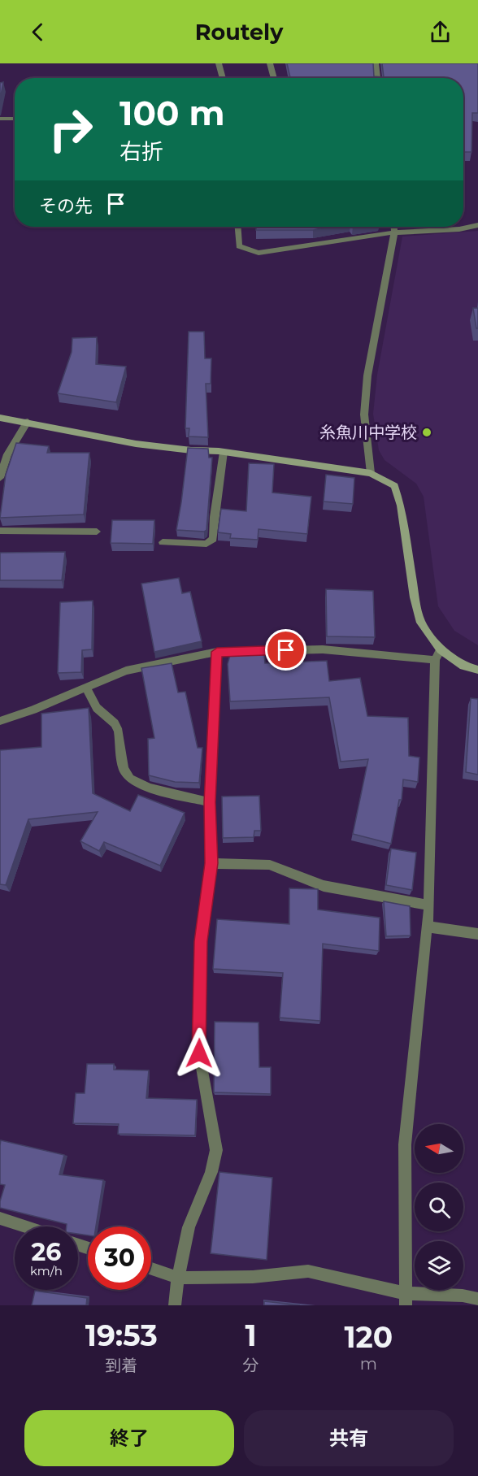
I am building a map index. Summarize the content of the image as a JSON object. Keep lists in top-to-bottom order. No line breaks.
{"places":["糸魚川中学校"],"north":"left","page":{"header":"Routely","turn":["100 m","右折"],"then":"その先","speed":"26 km/h","limit":"30","eta":["19:53","到着","1","分","120","m"],"buttons":["終了","共有"]}}
